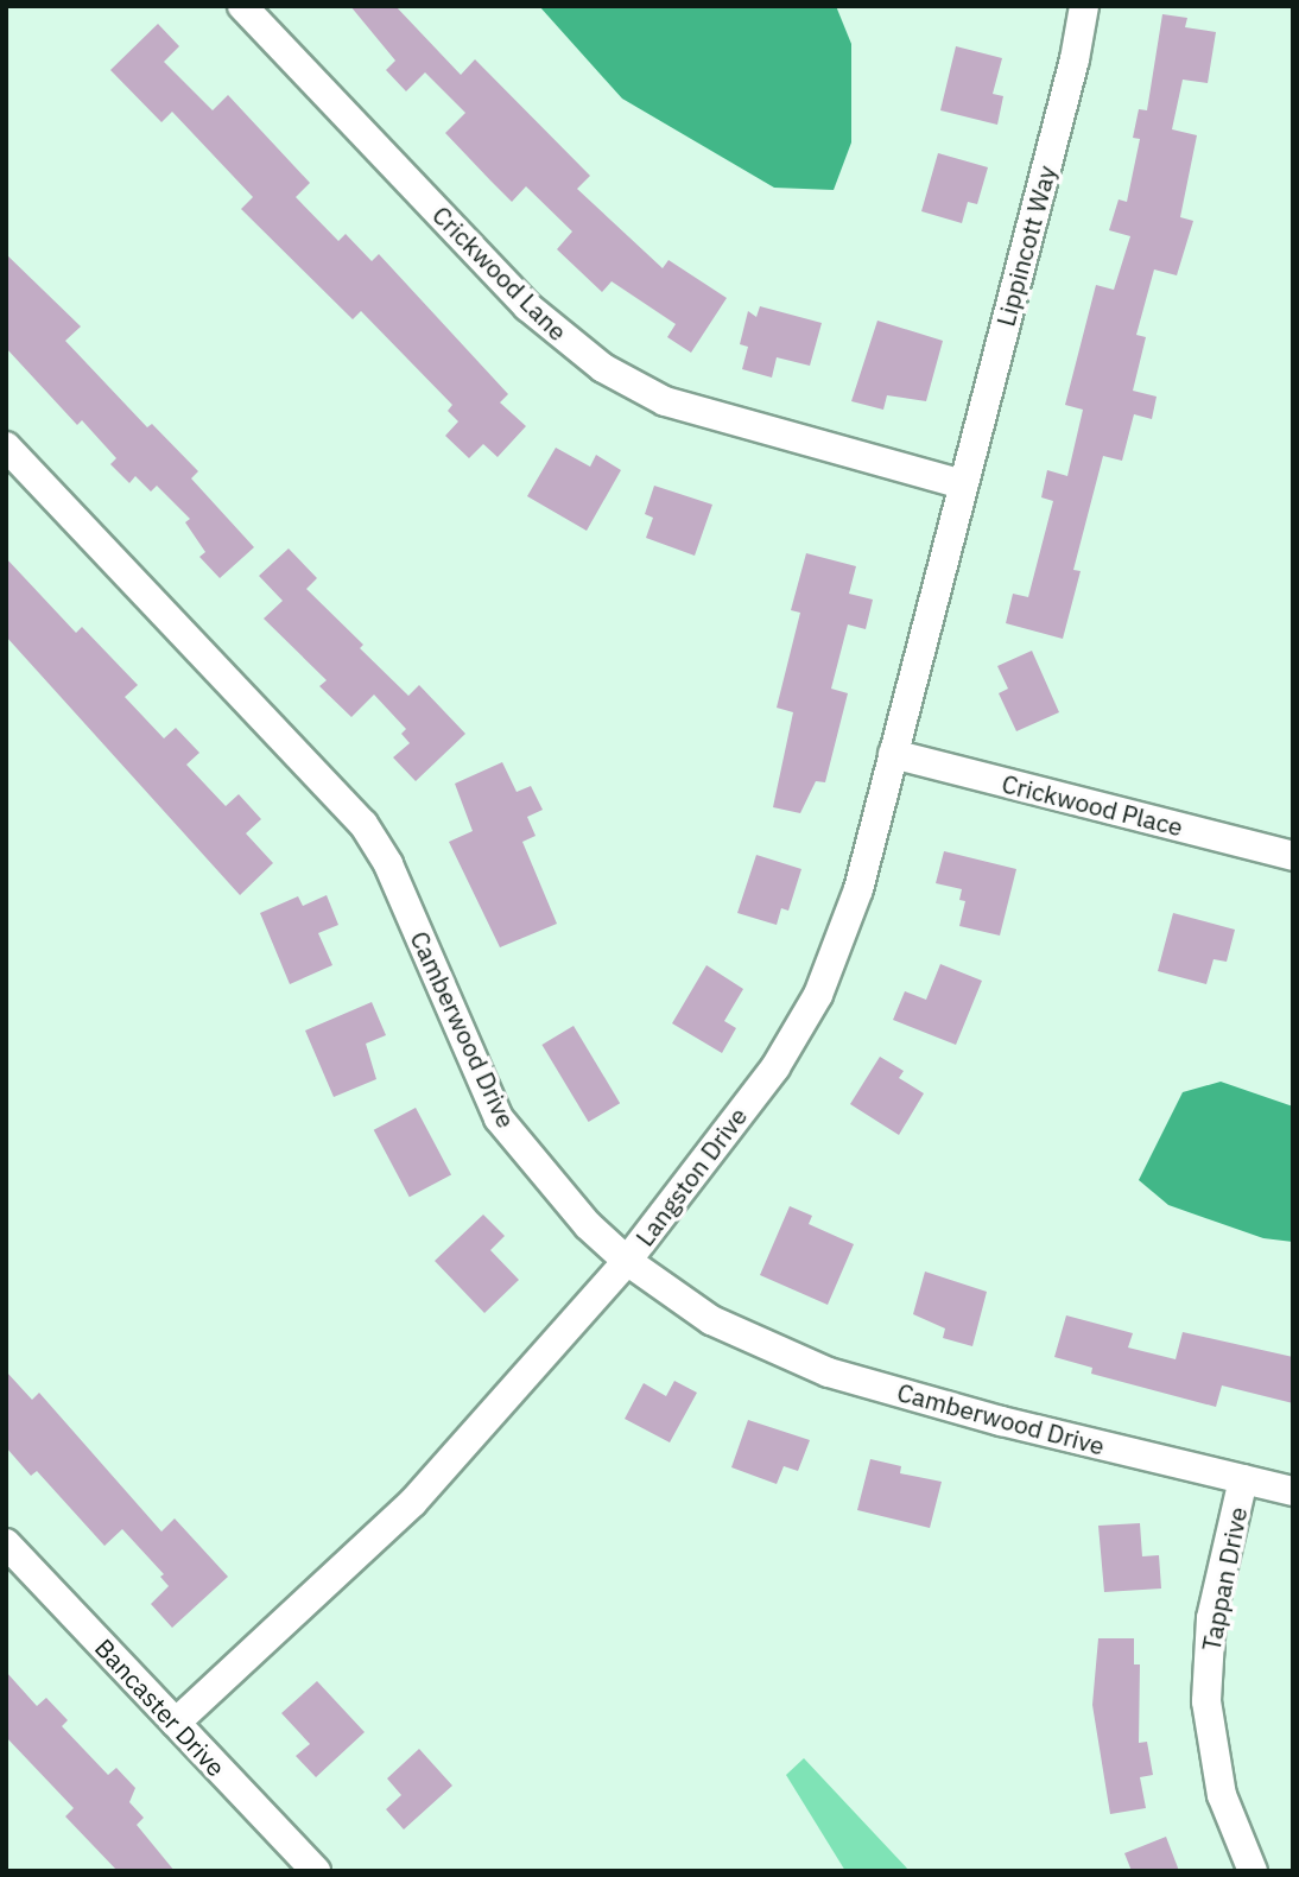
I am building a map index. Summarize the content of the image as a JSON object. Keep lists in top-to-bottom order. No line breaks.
{"streets":{"street":["Lippincott Way","Crickwood Lane","Crickwood Place","Camberwood Drive","Langston Drive","Tappan Drive","Bancaster Drive"]},"crossings":[["Lippincott Way","Crickwood Lane"],["Lippincott Way","Langston Drive"],["Crickwood Lane","Langston Drive"],["Crickwood Place","Langston Drive"],["Camberwood Drive","Langston Drive"],["Camberwood Drive","Tappan Drive"],["Langston Drive","Bancaster Drive"]]}
